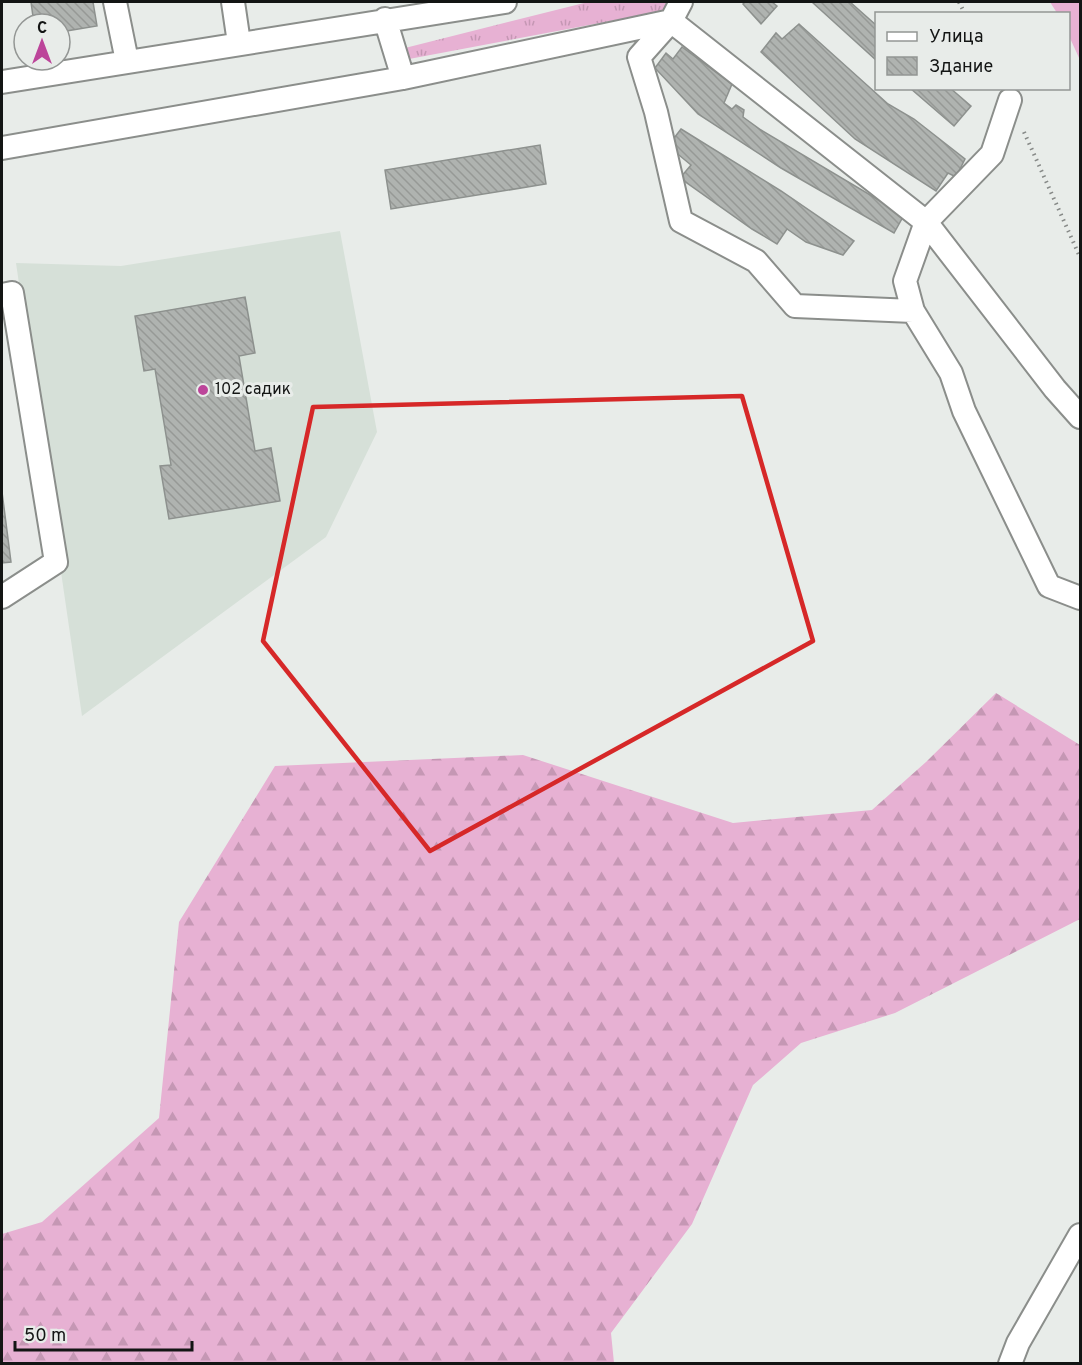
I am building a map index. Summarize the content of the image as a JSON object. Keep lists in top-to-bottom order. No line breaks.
{"places":["102 садик"],"legend":["Улица","Здание"],"scale_bar":"50 m","north":"top"}
